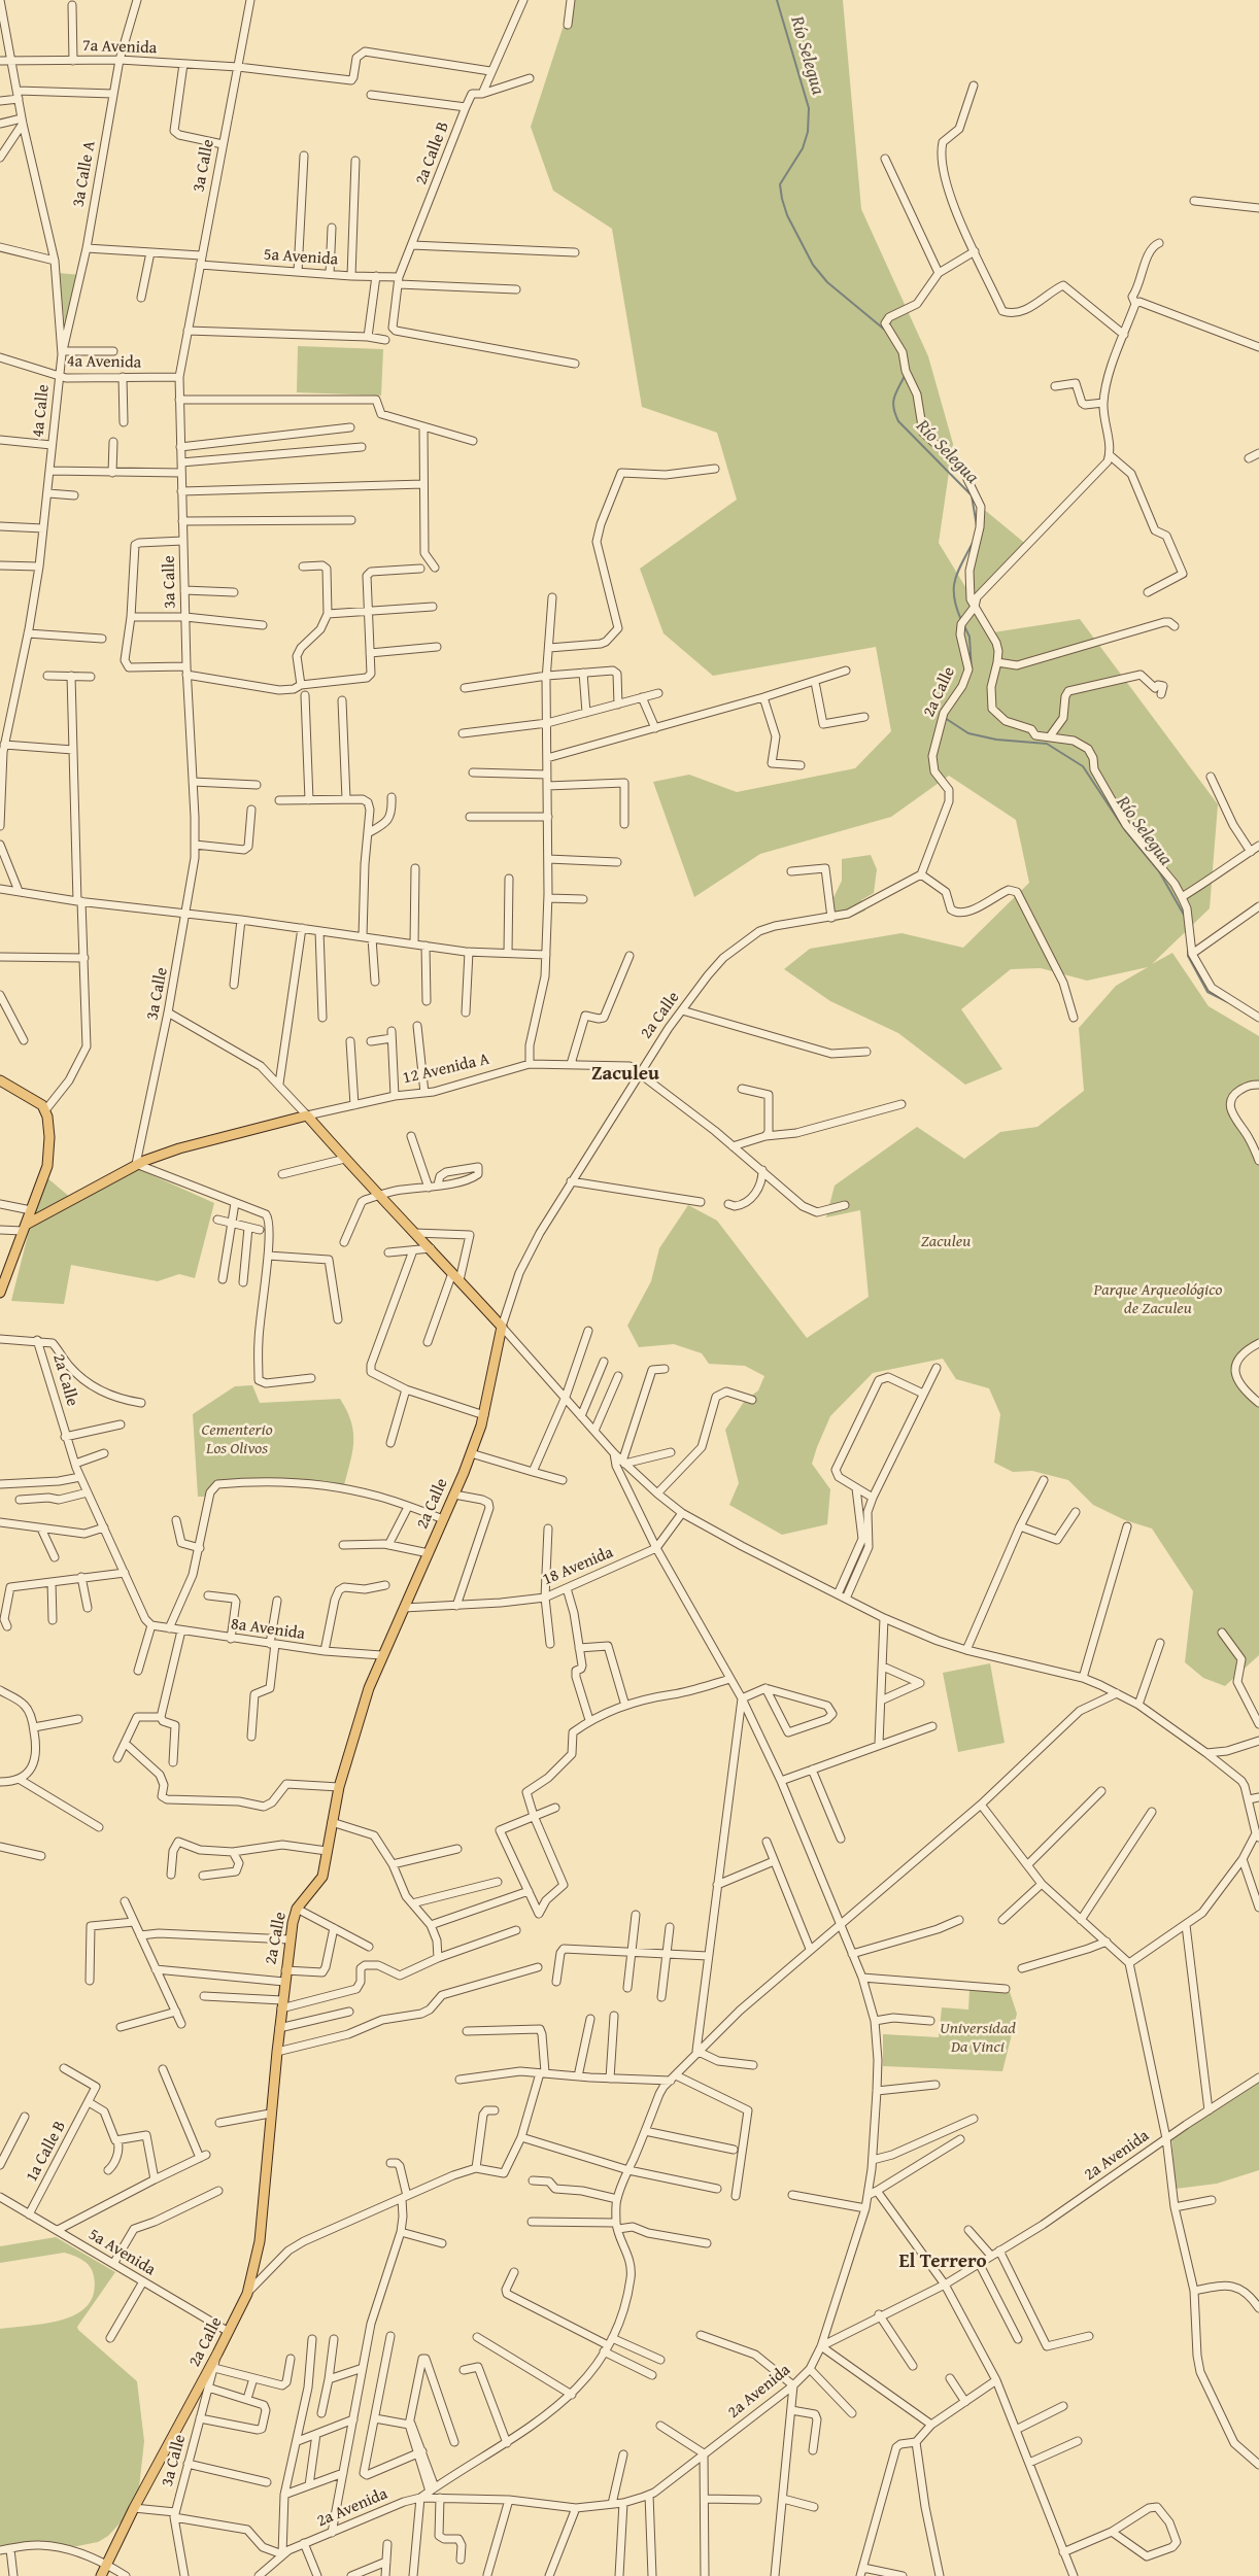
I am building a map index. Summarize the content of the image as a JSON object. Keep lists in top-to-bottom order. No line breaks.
{"streets":{"main road":["2a Calle","12 Avenida A"],"street":["7a Avenida","2a Calle B","3a Calle","3a Calle A","5a Avenida","4a Avenida","4a Calle","18 Avenida","8a Avenida","1a Calle B","2a Avenida"]},"crossings":[["7a Avenida","3a Calle"],["7a Avenida","3a Calle A"],["7a Avenida","4a Calle"],["2a Calle B","5a Avenida"],["3a Calle","5a Avenida"],["3a Calle","4a Avenida"],["3a Calle","2a Calle"],["3a Calle","12 Avenida A"],["3a Calle A","4a Calle"],["5a Avenida","2a Calle"],["5a Avenida","1a Calle B"],["4a Avenida","4a Calle"],["2a Calle","12 Avenida A"],["2a Calle","18 Avenida"],["2a Calle","8a Avenida"]],"districts":["Zaculeu","El Terrero"],"water":["Río Selegua"],"parks":["Zaculeu","Parque Arqueológico de Zaculeu","Cementerio Los Olivos","Universidad Da Vinci"]}
